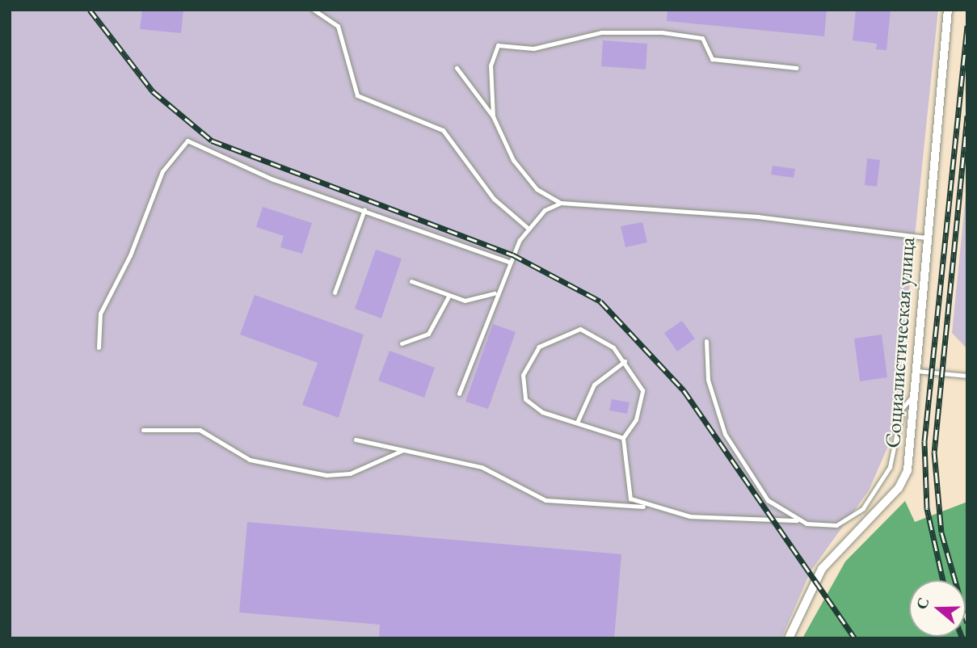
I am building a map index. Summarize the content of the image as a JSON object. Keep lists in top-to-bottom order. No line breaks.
{"streets":{"street":["Социалистическая улица"]},"north":"left"}
